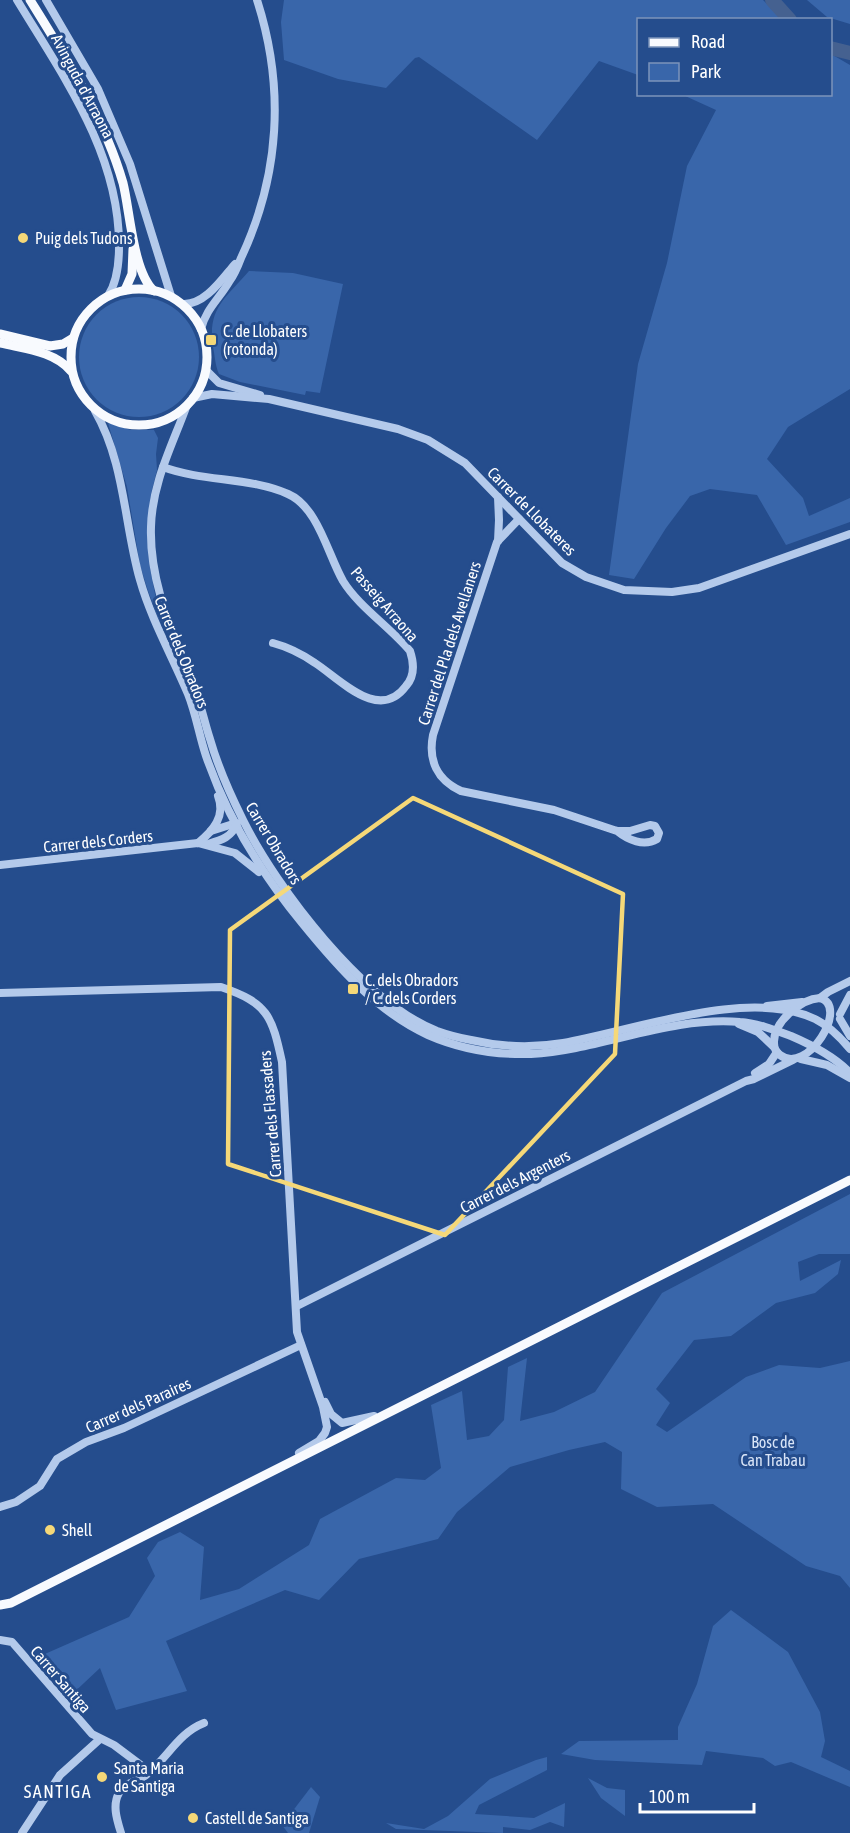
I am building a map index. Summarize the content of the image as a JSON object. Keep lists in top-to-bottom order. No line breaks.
{"streets":{"main road":["Avinguda d'Arraona"],"street":["Carrer de Llobateres","Passeig Arraona","Carrer del Pla dels Avellaners","Carrer dels Obradors","Carrer dels Corders","Carrer Obradors","Carrer dels Flassaders","Carrer dels Argenters","Carrer dels Paraires","Carrer Santiga"]},"crossings":[["Avinguda d'Arraona","Carrer de Llobateres"],["Avinguda d'Arraona","Carrer dels Obradors"],["Avinguda d'Arraona","Carrer Obradors"],["Carrer de Llobateres","Carrer del Pla dels Avellaners"],["Carrer de Llobateres","Carrer dels Obradors"],["Carrer de Llobateres","Carrer Obradors"],["Passeig Arraona","Carrer Obradors"],["Carrer dels Obradors","Carrer dels Corders"],["Carrer dels Obradors","Carrer Obradors"],["Carrer dels Obradors","Carrer dels Argenters"],["Carrer dels Flassaders","Carrer dels Argenters"],["Carrer dels Flassaders","Carrer dels Paraires"]],"districts":["SANTIGA"],"parks":["Bosc de Can Trabau"],"places":{"other":["Puig dels Tudons","Shell","Santa Maria de Santiga","Castell de Santiga"],"transit":["C. de Llobaters (rotonda)","C. dels Obradors / C. dels Corders"]},"legend":["Road","Park"],"scale_bar":"100 m"}
